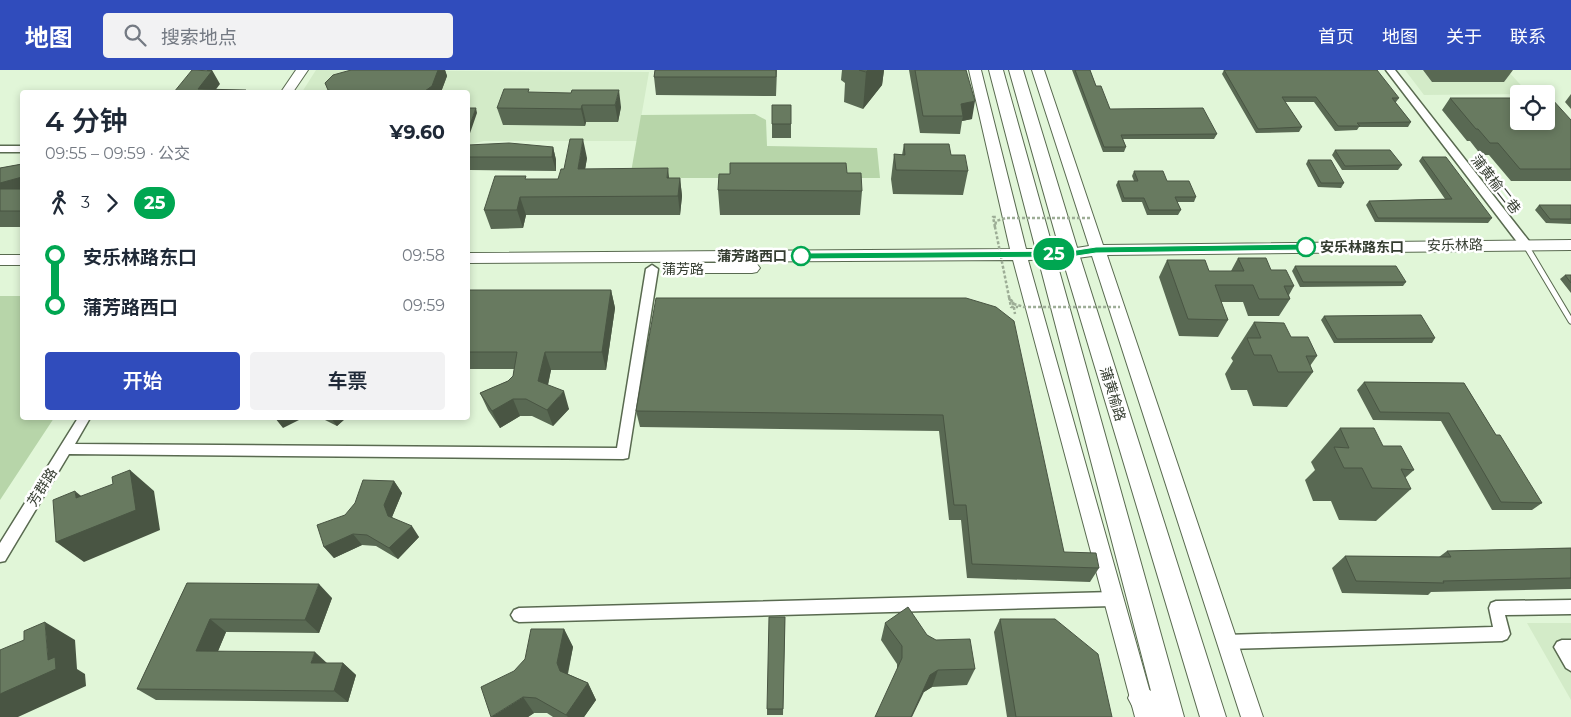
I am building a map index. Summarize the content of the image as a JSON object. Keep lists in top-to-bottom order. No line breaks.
{"streets":{"main road":["蒲黄榆路"],"street":["蒲黄榆二巷","安乐林路","蒲芳路","芳群路"]},"crossings":[["蒲黄榆二巷","安乐林路"],["安乐林路","蒲芳路"],["安乐林路","蒲黄榆路"],["蒲芳路","蒲黄榆路"]],"places":["安乐林路东口","蒲芳路西口"],"lines":["bus line 25"],"page":{"header":"地图","search":"搜索地点","nav":["首页","地图","关于","联系"],"on_map":"25","heading":["4 分钟","09:55 – 09:59 · 公交","¥9.60"],"legs":["3","25"],"list":[{"name":"安乐林路东口","value":"09:58"},{"name":"蒲芳路西口","value":"09:59"}],"buttons":["开始","车票"]}}
